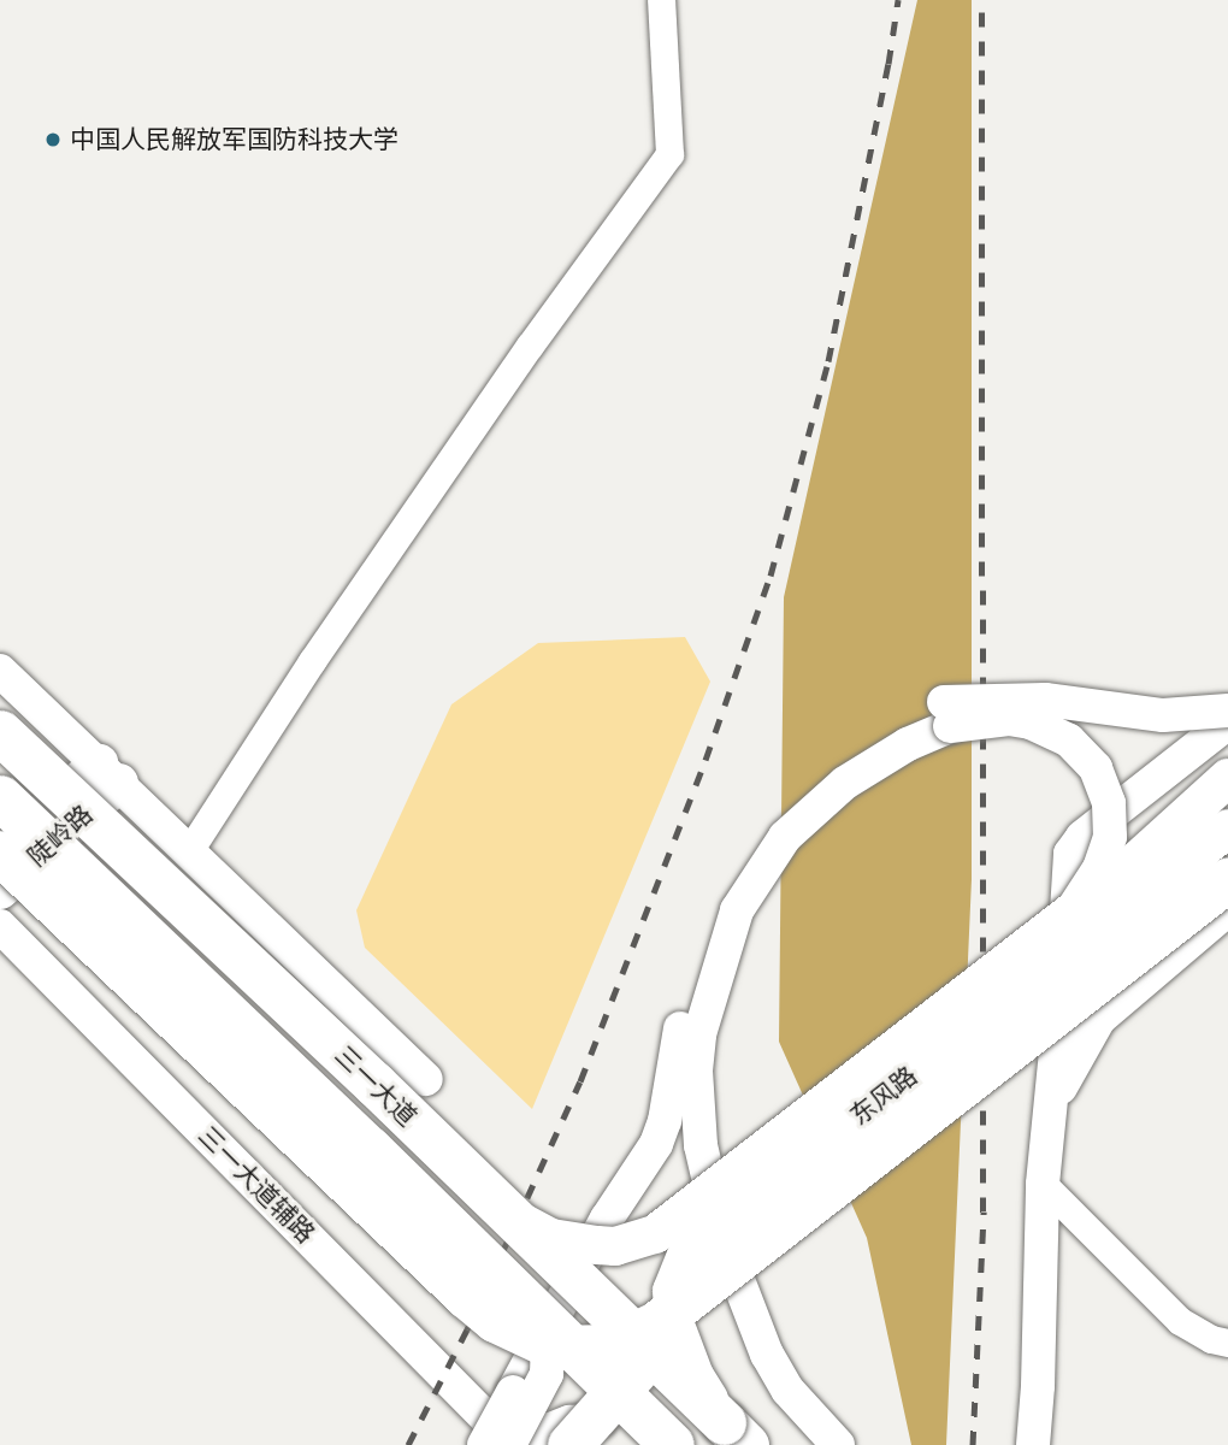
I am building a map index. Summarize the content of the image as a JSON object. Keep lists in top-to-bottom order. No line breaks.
{"streets":{"highway":["三一大道"],"main road":["陡岭路","东风路"],"street":["三一大道辅路"]},"crossings":[["三一大道","东风路"]],"places":["中国人民解放军国防科技大学"]}
